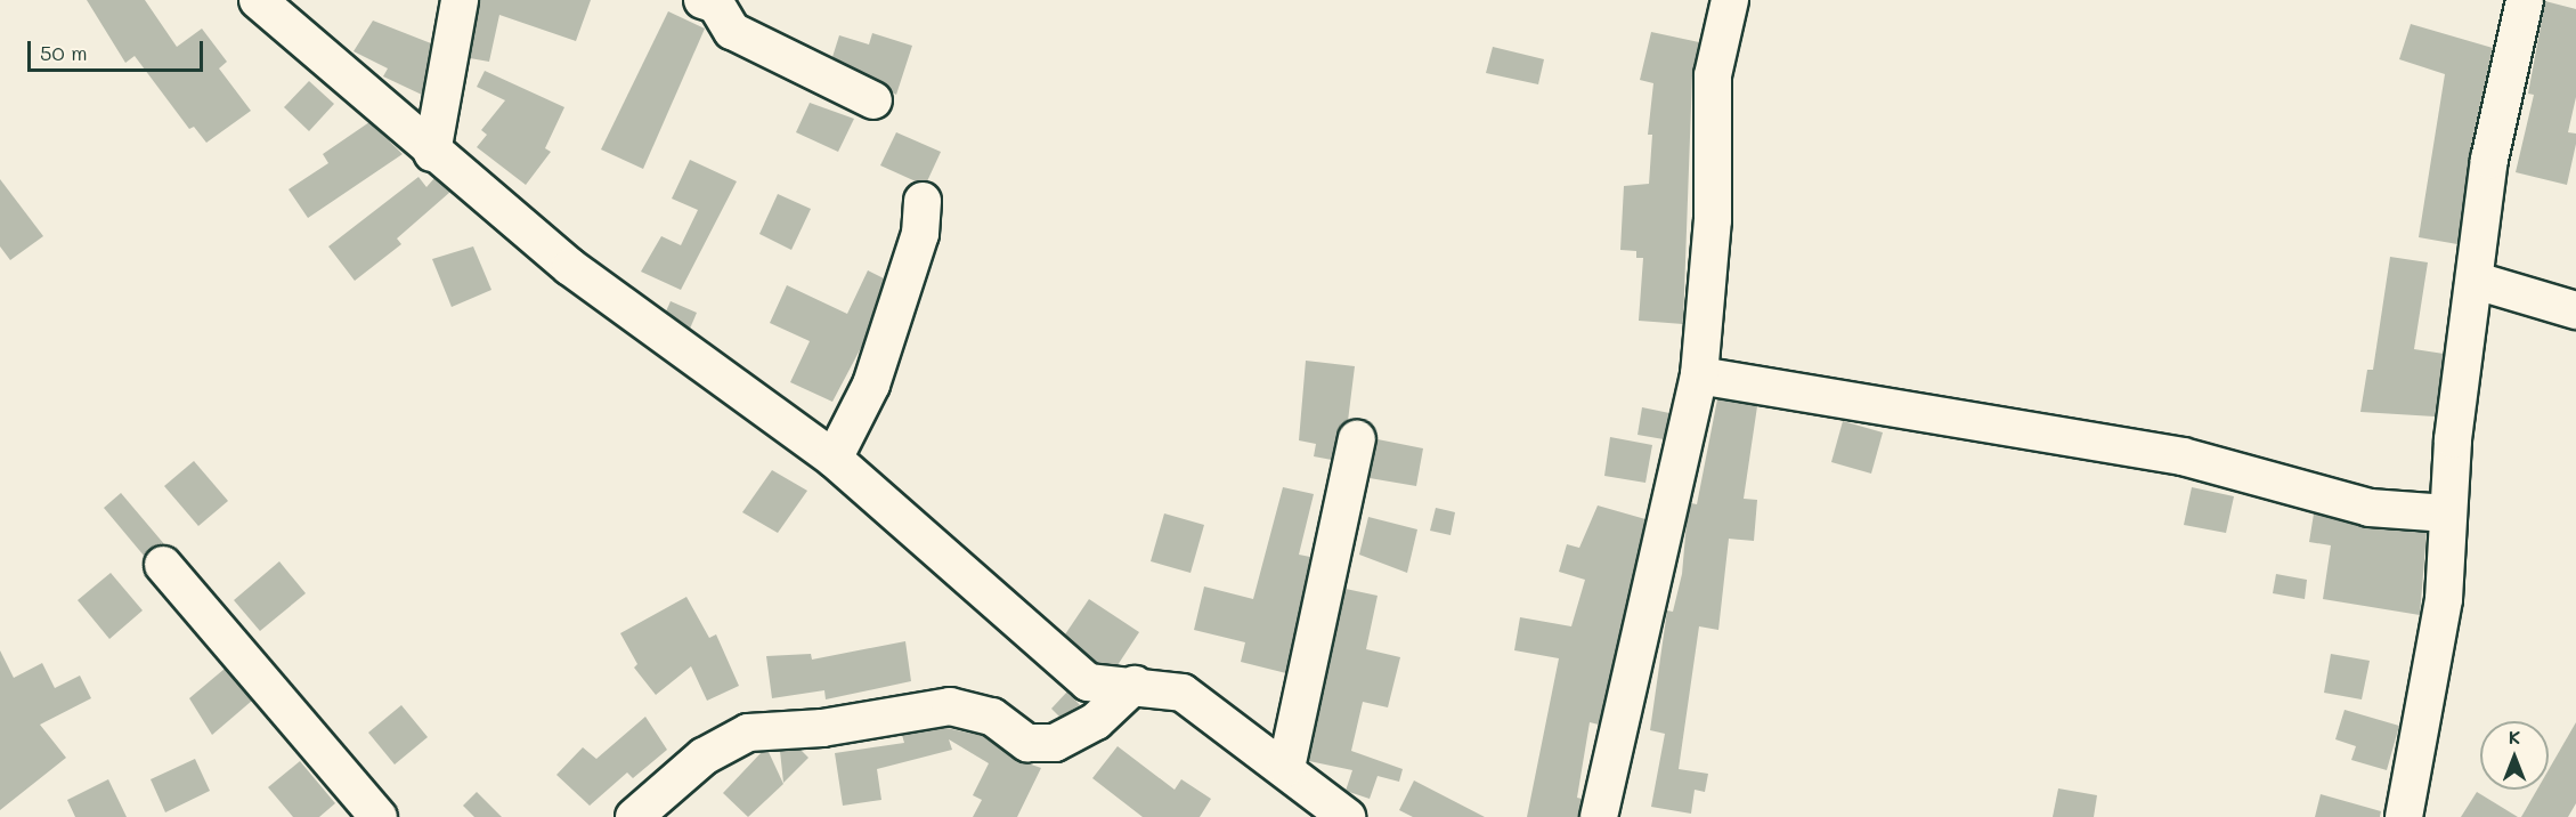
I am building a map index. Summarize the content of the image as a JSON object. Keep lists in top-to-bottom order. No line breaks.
{"scale_bar":"50 m","north":"top"}
